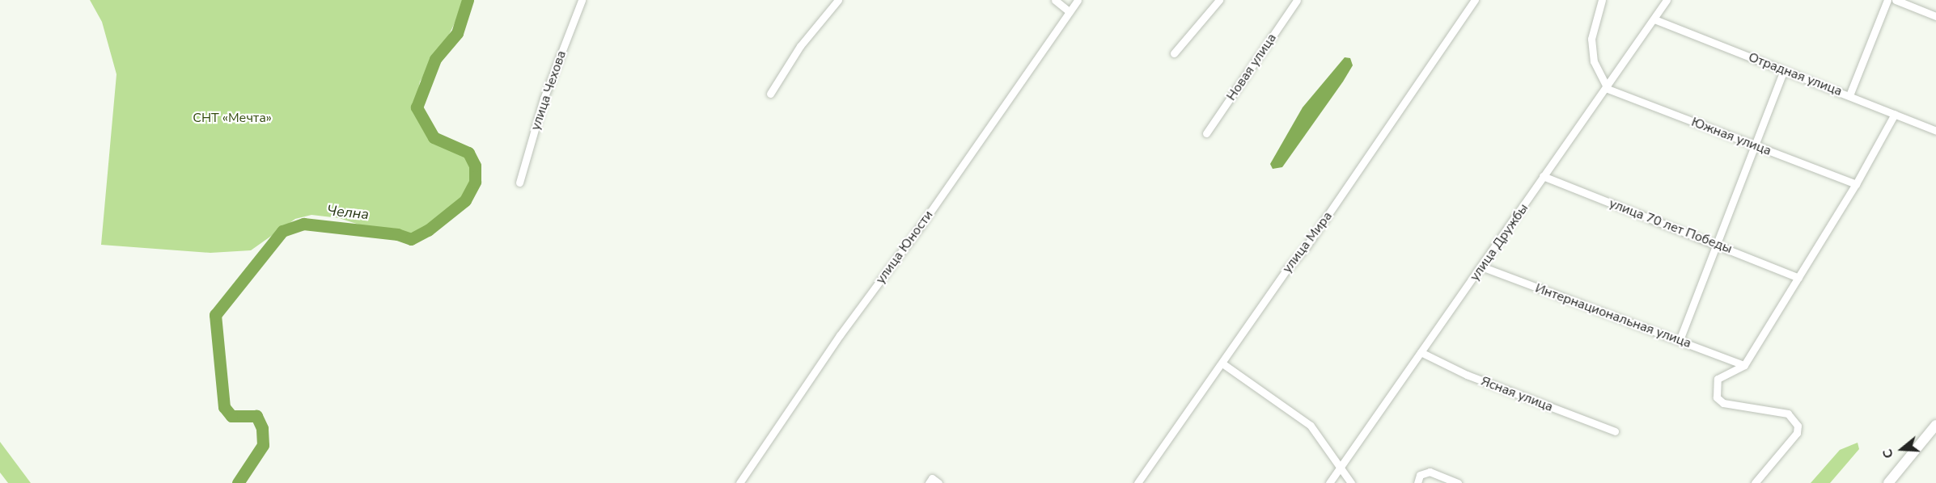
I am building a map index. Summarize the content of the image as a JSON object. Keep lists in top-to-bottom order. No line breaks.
{"streets":{"street":["Новая улица","Отрадная улица","улица Чехова","Южная улица","улица 70 лет Победы","улица Мира","улица Дружбы","улица Юности","Интернациональная улица","Ясная улица"]},"crossings":[["Отрадная улица","улица Дружбы"],["Южная улица","улица Дружбы"],["улица 70 лет Победы","улица Дружбы"],["улица Дружбы","Интернациональная улица"],["улица Дружбы","Ясная улица"]],"water":["Челна"],"parks":["СНТ «Мечта»"],"north":"left"}
